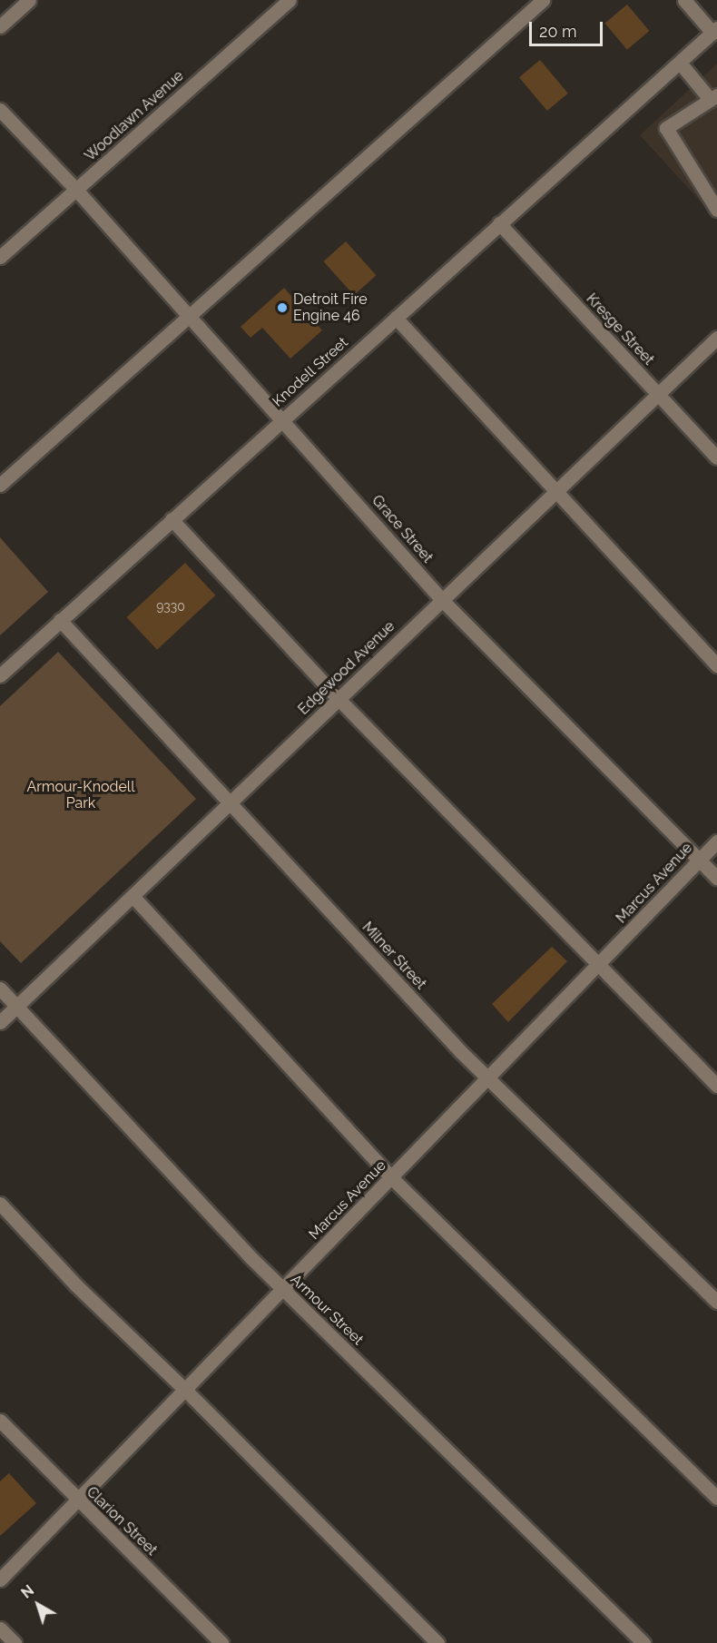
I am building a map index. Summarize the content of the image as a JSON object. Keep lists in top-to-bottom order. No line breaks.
{"streets":{"street":["Woodlawn Avenue","Kresge Street","Knodell Street","Grace Street","Edgewood Avenue","Marcus Avenue","Milner Street","Armour Street","Clarion Street"]},"crossings":[["Woodlawn Avenue","Grace Street"],["Kresge Street","Knodell Street"],["Kresge Street","Edgewood Avenue"],["Knodell Street","Grace Street"],["Knodell Street","Milner Street"],["Grace Street","Edgewood Avenue"],["Grace Street","Marcus Avenue"],["Edgewood Avenue","Milner Street"],["Edgewood Avenue","Armour Street"],["Marcus Avenue","Milner Street"],["Marcus Avenue","Armour Street"],["Marcus Avenue","Clarion Street"]],"parks":["Armour-Knodell Park"],"places":["Detroit Fire Engine 46"],"house_numbers":["9330"],"scale_bar":"20 m","north":"top left"}
